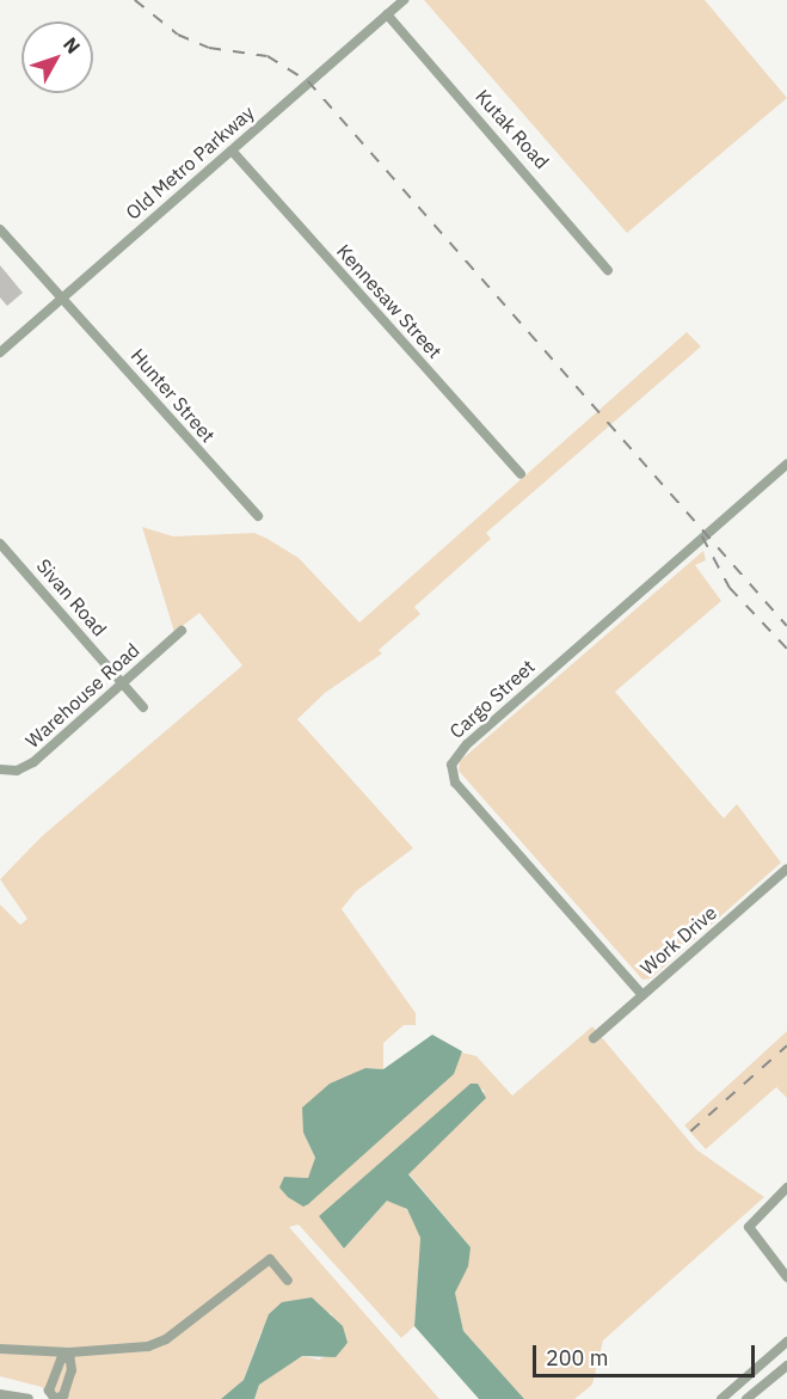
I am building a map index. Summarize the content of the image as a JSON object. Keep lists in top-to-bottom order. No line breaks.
{"streets":{"street":["Kutak Road","Old Metro Parkway","Kennesaw Street","Hunter Street","Sivan Road","Warehouse Road","Cargo Street","Work Drive"]},"crossings":[["Kutak Road","Old Metro Parkway"],["Old Metro Parkway","Kennesaw Street"],["Old Metro Parkway","Hunter Street"],["Sivan Road","Warehouse Road"],["Cargo Street","Work Drive"]],"scale_bar":"200 m","north":"top right"}
